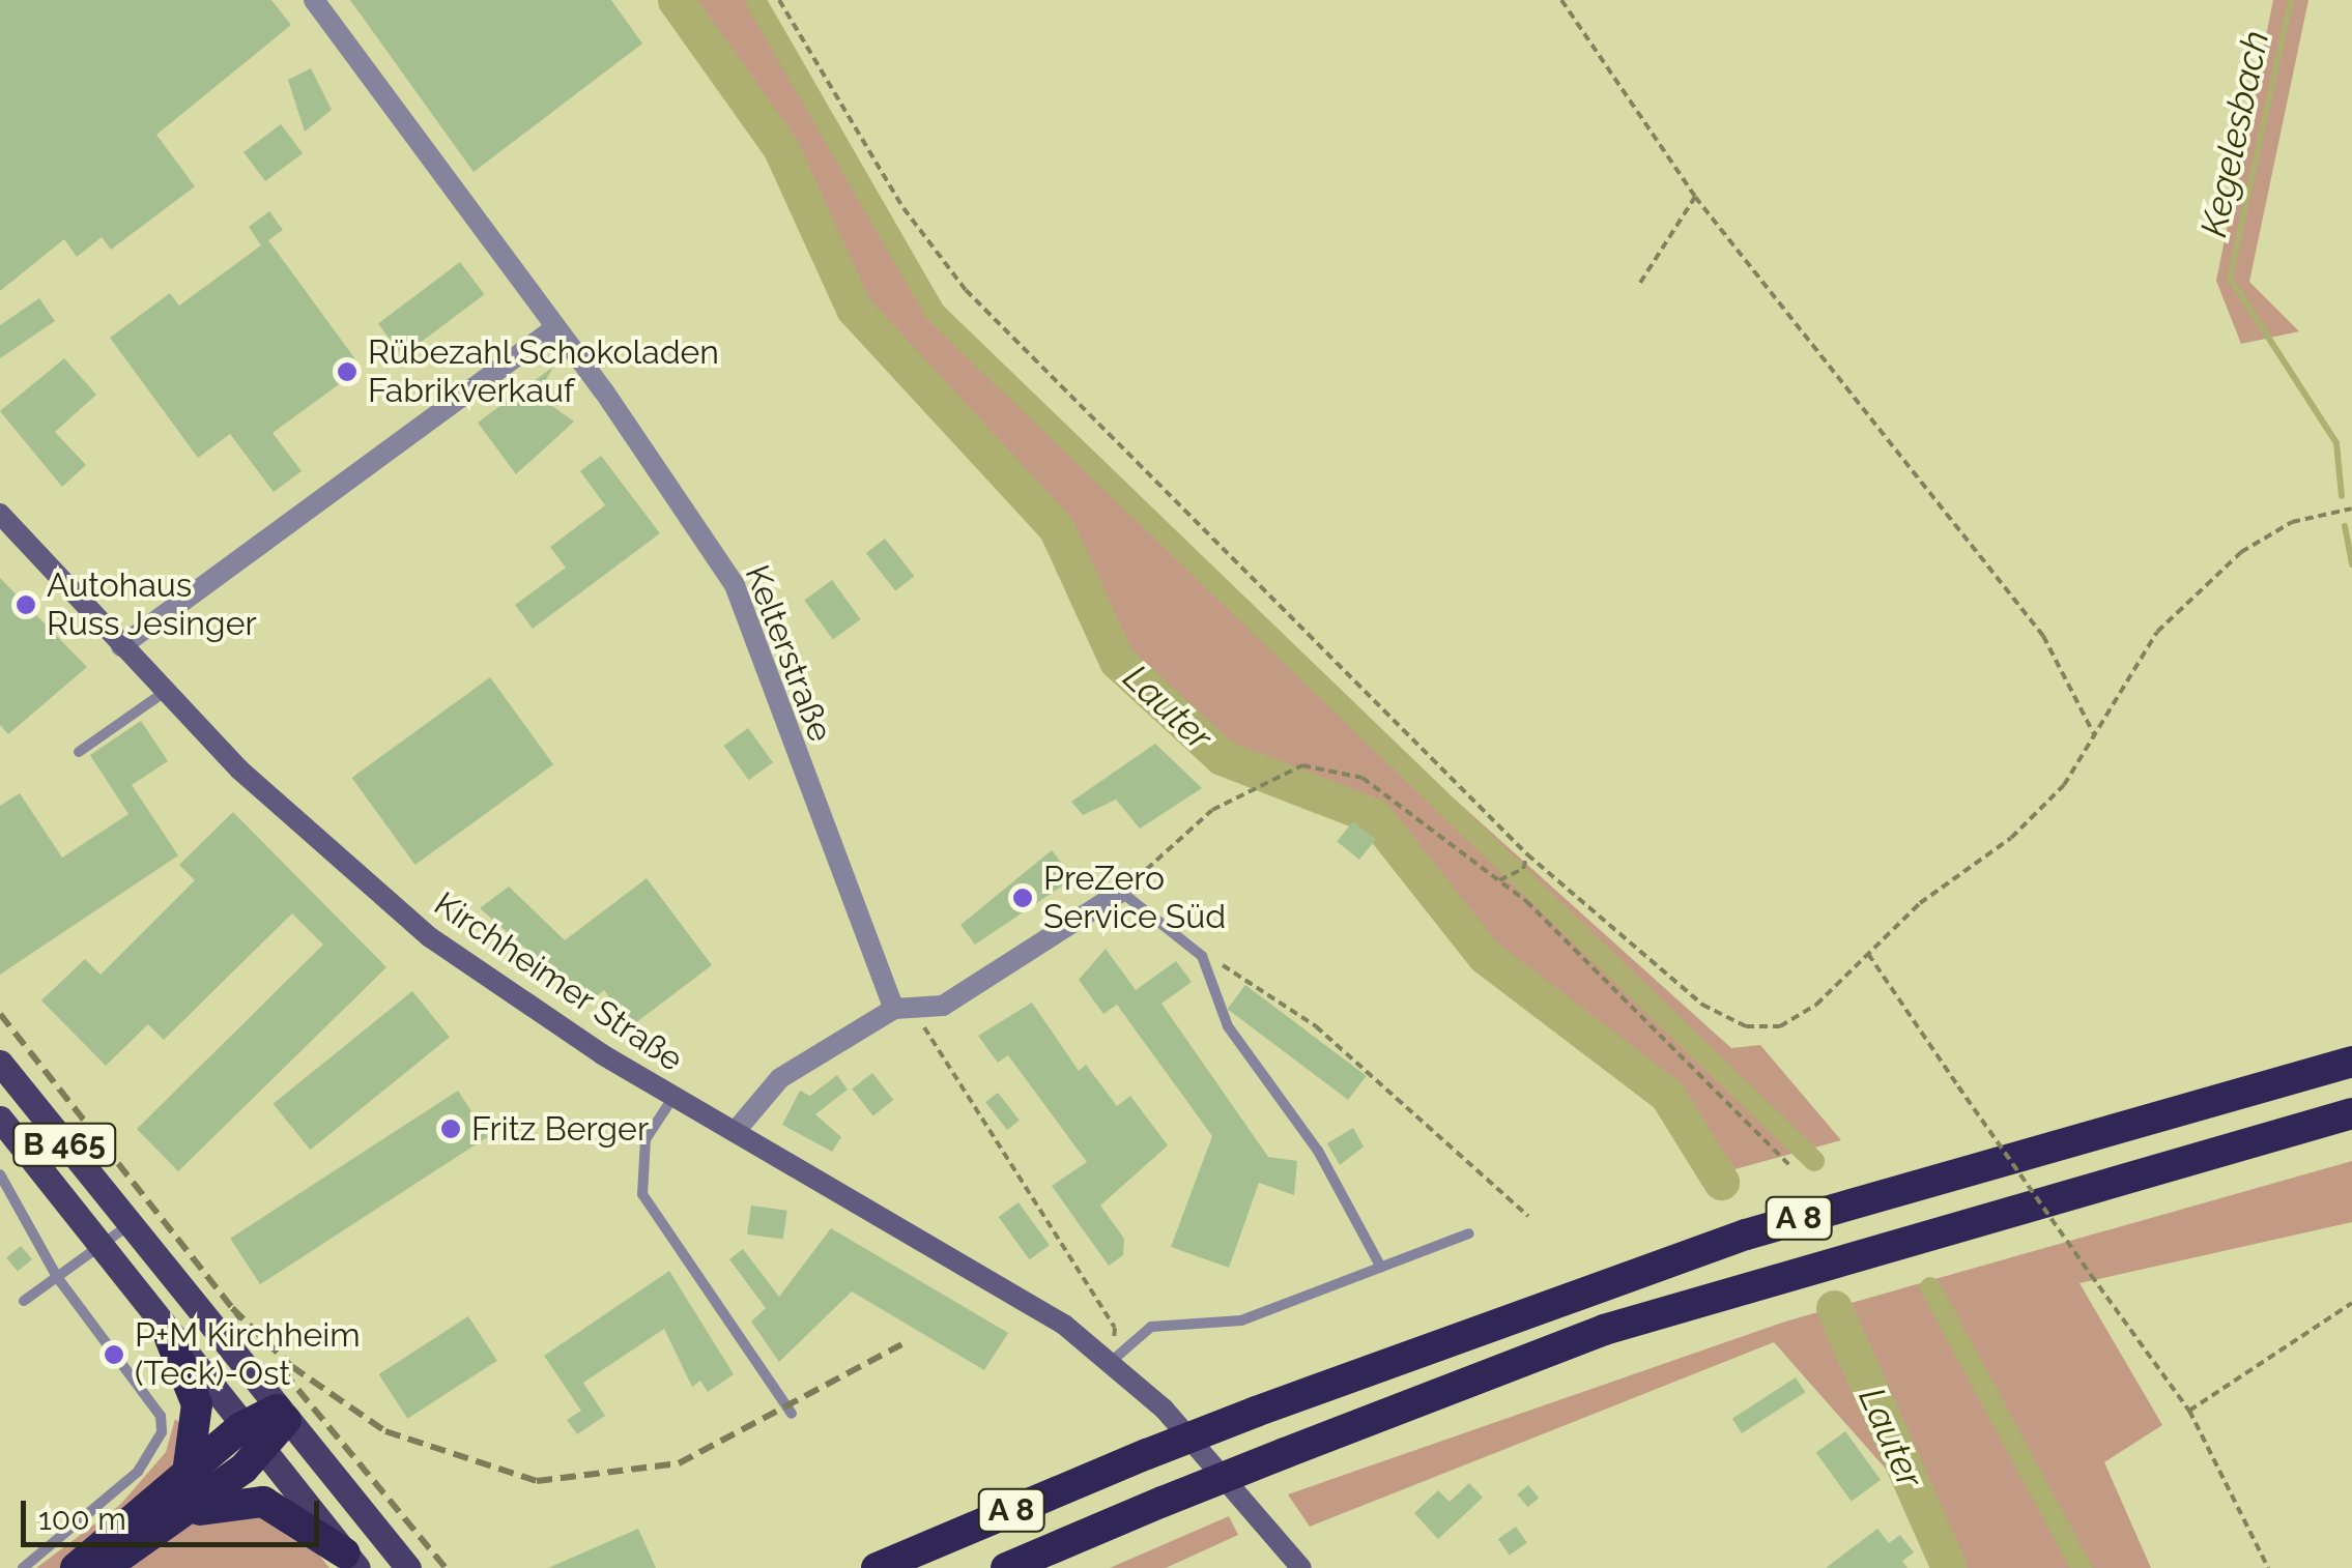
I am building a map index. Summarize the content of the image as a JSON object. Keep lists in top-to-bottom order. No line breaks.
{"streets":{"highway":["A 8"],"main road":["B 465"],"street":["Kelterstraße","Kirchheimer Straße"]},"water":["Kegelesbach","Lauter"],"places":["Rübezahl Schokoladen Fabrikverkauf","Autohaus Russ Jesinger","PreZero Service Süd","Fritz Berger","P+M Kirchheim (Teck)-Ost"],"scale_bar":"100 m"}
